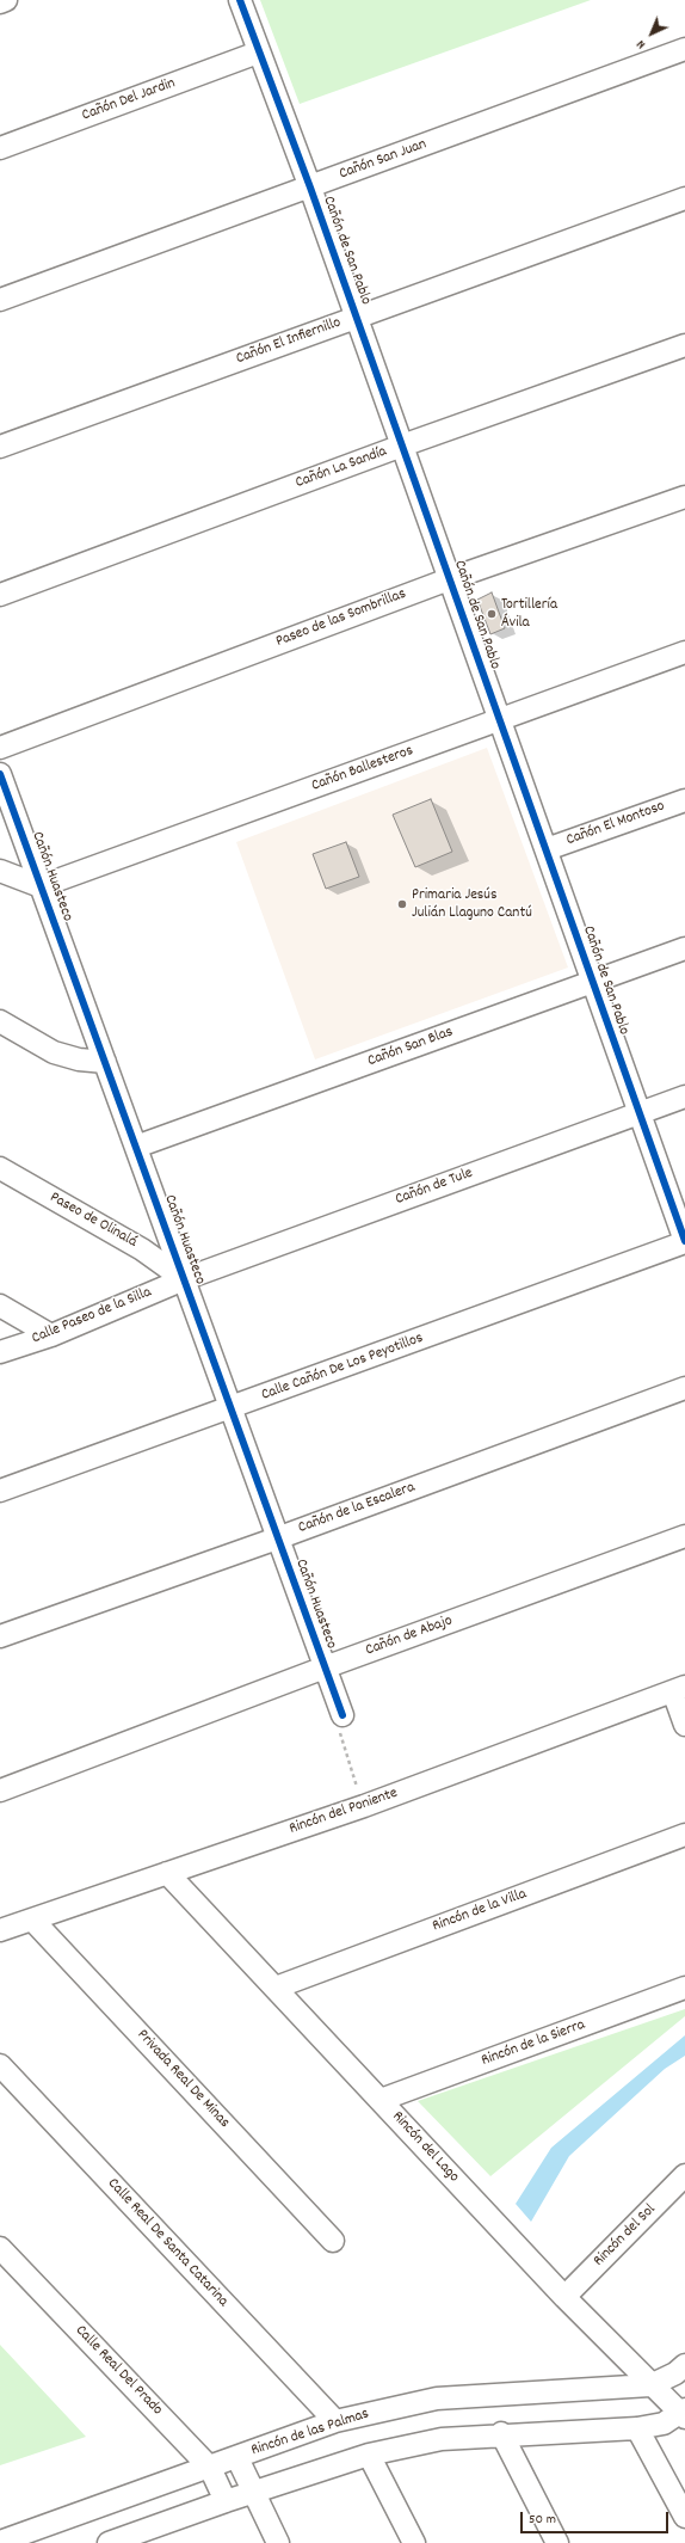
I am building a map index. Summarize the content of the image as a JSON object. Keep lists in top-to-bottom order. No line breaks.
{"streets":{"street":["Cañón Del Jardin","Cañón San Juan","Cañón de San Pablo","Cañón El Infiernillo","Cañón La Sandía","Paseo de las Sombrillas","Cañón Ballesteros","Cañón El Montoso","Cañón Huasteco","Cañón San Blas","Cañón de Tule","Paseo de Olinalá","Calle Paseo de la Silla","Calle Cañón De Los Peyotillos","Cañón de la Escalera","Cañón de Abajo","Rincón del Poniente","Rincón de la Villa","Rincón de la Sierra","Privada Real De Minas","Rincón del Lago","Rincón del Sol","Calle Real De Santa Catarina","Calle Real Del Prado","Rincón de las Palmas"]},"crossings":[["Cañón Del Jardin","Cañón de San Pablo"],["Cañón San Juan","Cañón de San Pablo"],["Cañón de San Pablo","Cañón El Infiernillo"],["Cañón de San Pablo","Cañón La Sandía"],["Cañón de San Pablo","Paseo de las Sombrillas"],["Cañón de San Pablo","Cañón Ballesteros"],["Cañón de San Pablo","Cañón El Montoso"],["Cañón de San Pablo","Cañón San Blas"],["Cañón de San Pablo","Cañón de Tule"],["Cañón de San Pablo","Calle Cañón De Los Peyotillos"],["Cañón Ballesteros","Cañón Huasteco"],["Cañón Huasteco","Cañón San Blas"],["Cañón Huasteco","Cañón de Tule"],["Cañón Huasteco","Paseo de Olinalá"],["Cañón Huasteco","Calle Paseo de la Silla"],["Cañón Huasteco","Calle Cañón De Los Peyotillos"],["Cañón Huasteco","Cañón de la Escalera"],["Cañón Huasteco","Cañón de Abajo"],["Cañón de Tule","Paseo de Olinalá"],["Cañón de Tule","Calle Paseo de la Silla"],["Paseo de Olinalá","Calle Paseo de la Silla"],["Rincón del Poniente","Privada Real De Minas"],["Rincón del Poniente","Rincón del Lago"],["Rincón de la Villa","Rincón del Lago"],["Rincón de la Sierra","Rincón del Lago"],["Rincón del Lago","Rincón del Sol"],["Rincón del Lago","Rincón de las Palmas"],["Calle Real De Santa Catarina","Rincón de las Palmas"],["Calle Real Del Prado","Rincón de las Palmas"]],"places":["Tortillería Ávila","Primaria Jesús Julián Llaguno Cantú"],"scale_bar":"50 m","north":"bottom left"}
